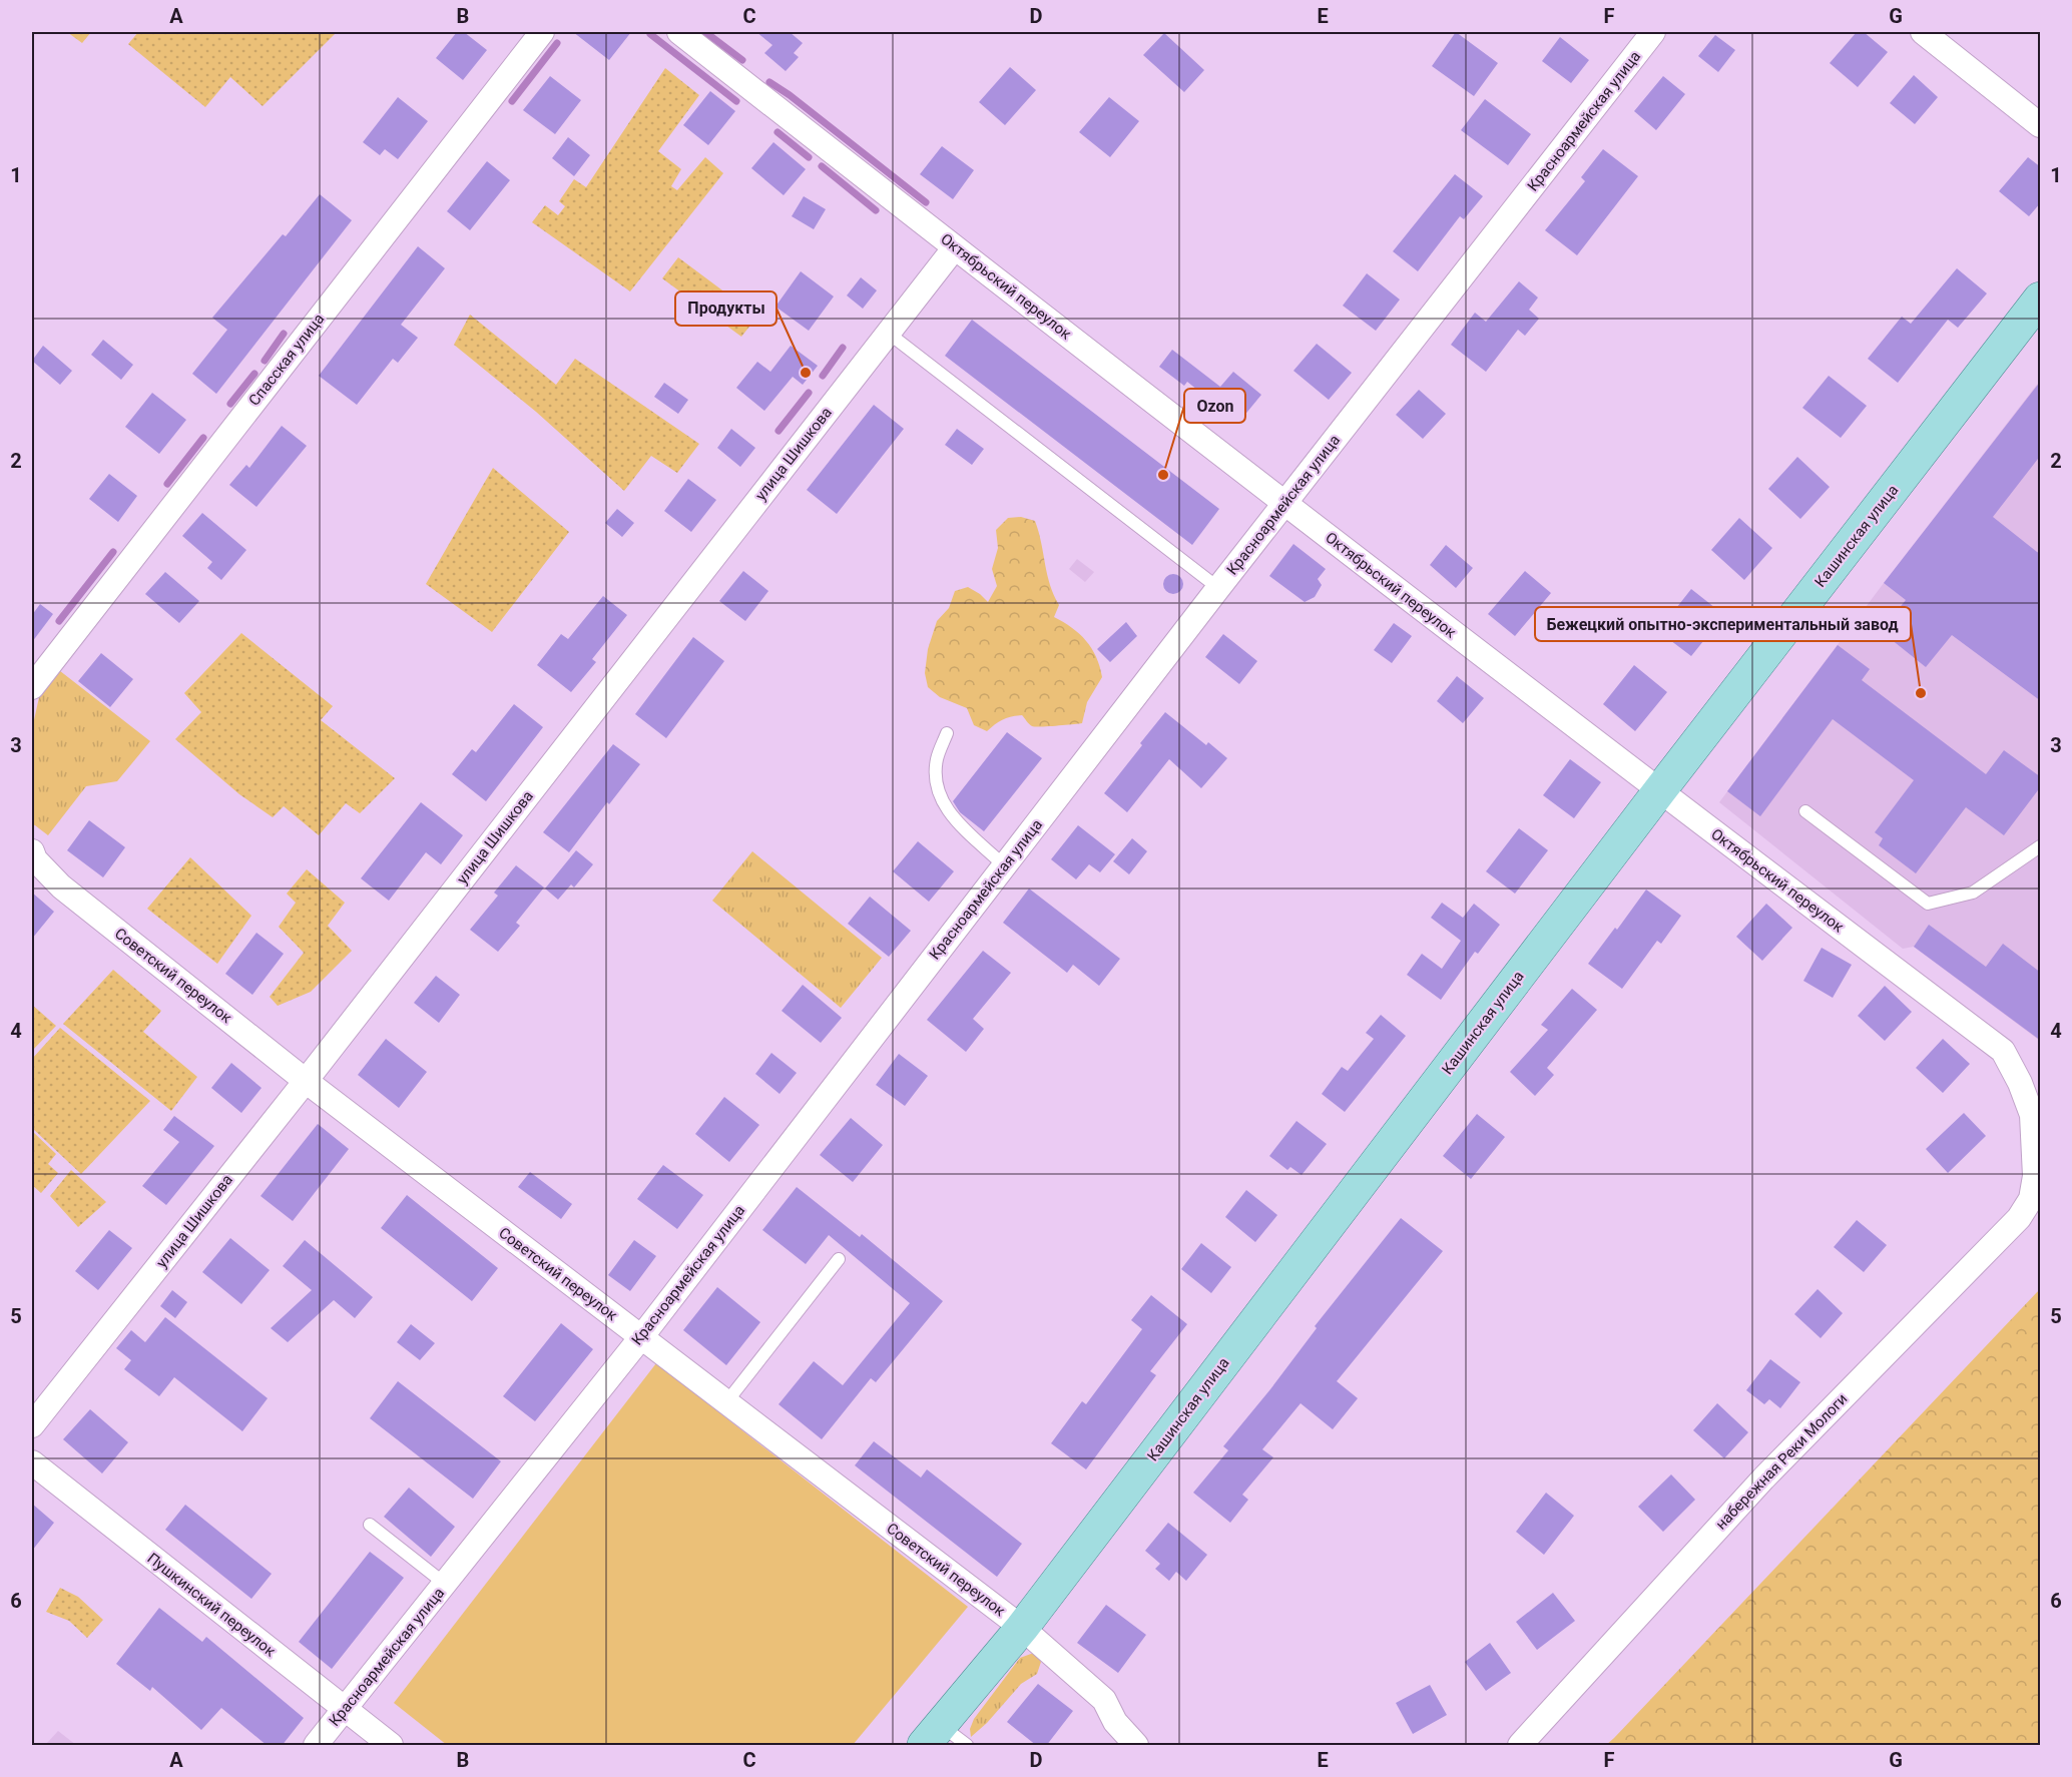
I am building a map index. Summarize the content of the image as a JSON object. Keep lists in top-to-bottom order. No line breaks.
{"streets":{"main road":["Кашинская улица"],"street":["Красноармейская улица","Октябрьский переулок","Спасская улица","улица Шишкова","Советский переулок","набережная Реки Мологи","Пушкинский переулок"]},"crossings":[["Красноармейская улица","Октябрьский переулок"],["Красноармейская улица","Советский переулок"],["Красноармейская улица","Пушкинский переулок"],["Октябрьский переулок","улица Шишкова"],["Октябрьский переулок","Кашинская улица"],["Октябрьский переулок","набережная Реки Мологи"],["улица Шишкова","Советский переулок"],["Кашинская улица","Советский переулок"]],"places":["Продукты","Ozon","Бежецкий опытно-экспериментальный завод"],"grid":{"columns":["A","B","C","D","E","F","G"],"rows":["1","2","3","4","5","6"]}}
